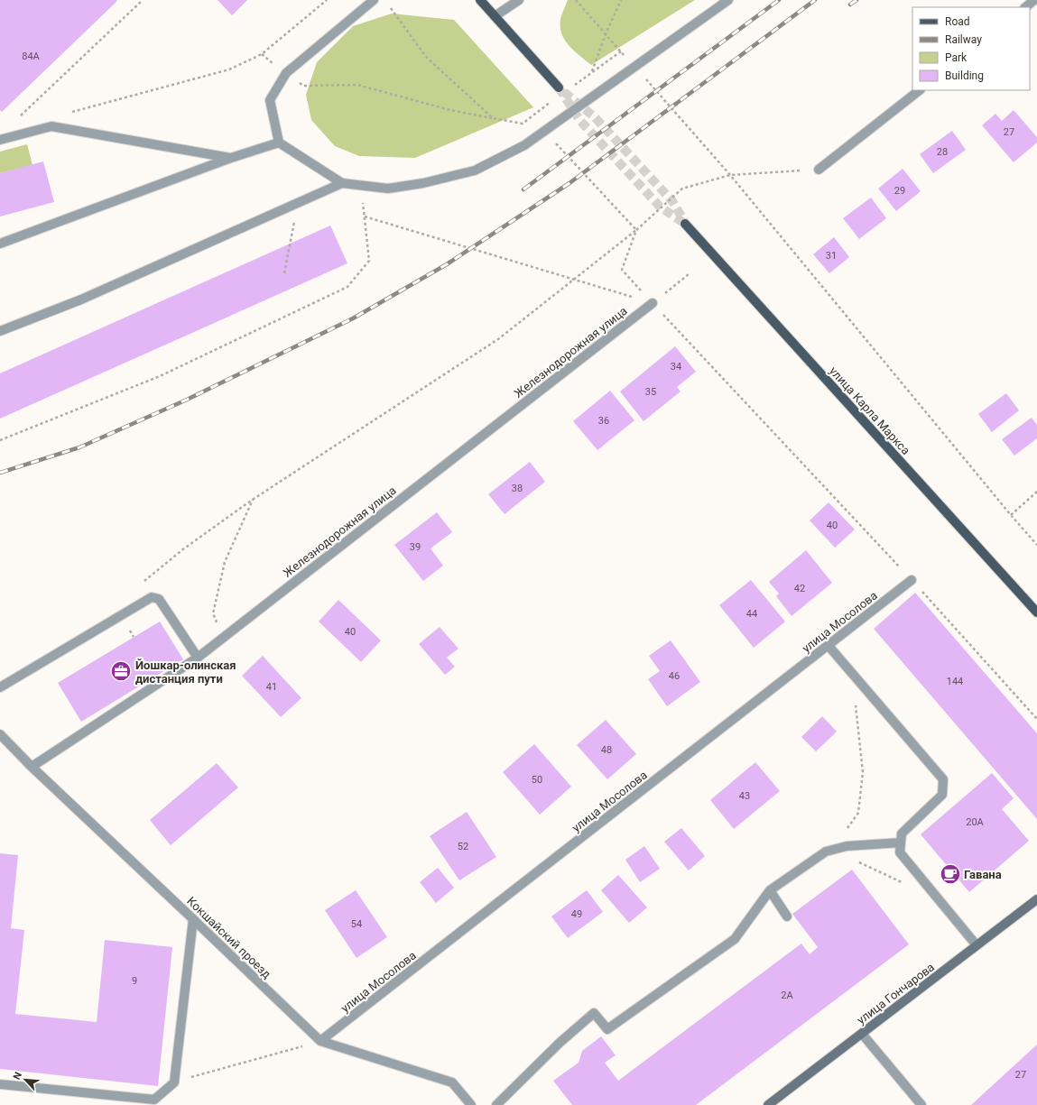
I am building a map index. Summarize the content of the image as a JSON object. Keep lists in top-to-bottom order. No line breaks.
{"streets":{"main road":["улица Карла Маркса"],"street":["Железнодорожная улица","улица Мосолова","Кокшайский проезд","улица Гончарова"]},"crossings":[["Железнодорожная улица","Кокшайский проезд"],["улица Мосолова","Кокшайский проезд"]],"places":{"office":["Йошкар-олинская дистанция пути"],"cafe":["Гавана"]},"house_numbers":["84А","27","28","29","31","34","35","36","38","40","39","42","44","40","46","144","41","48","50","43","20А","52","49","54","9","2А","27"],"legend":["Road","Railway","Park","Building"],"north":"top left"}
